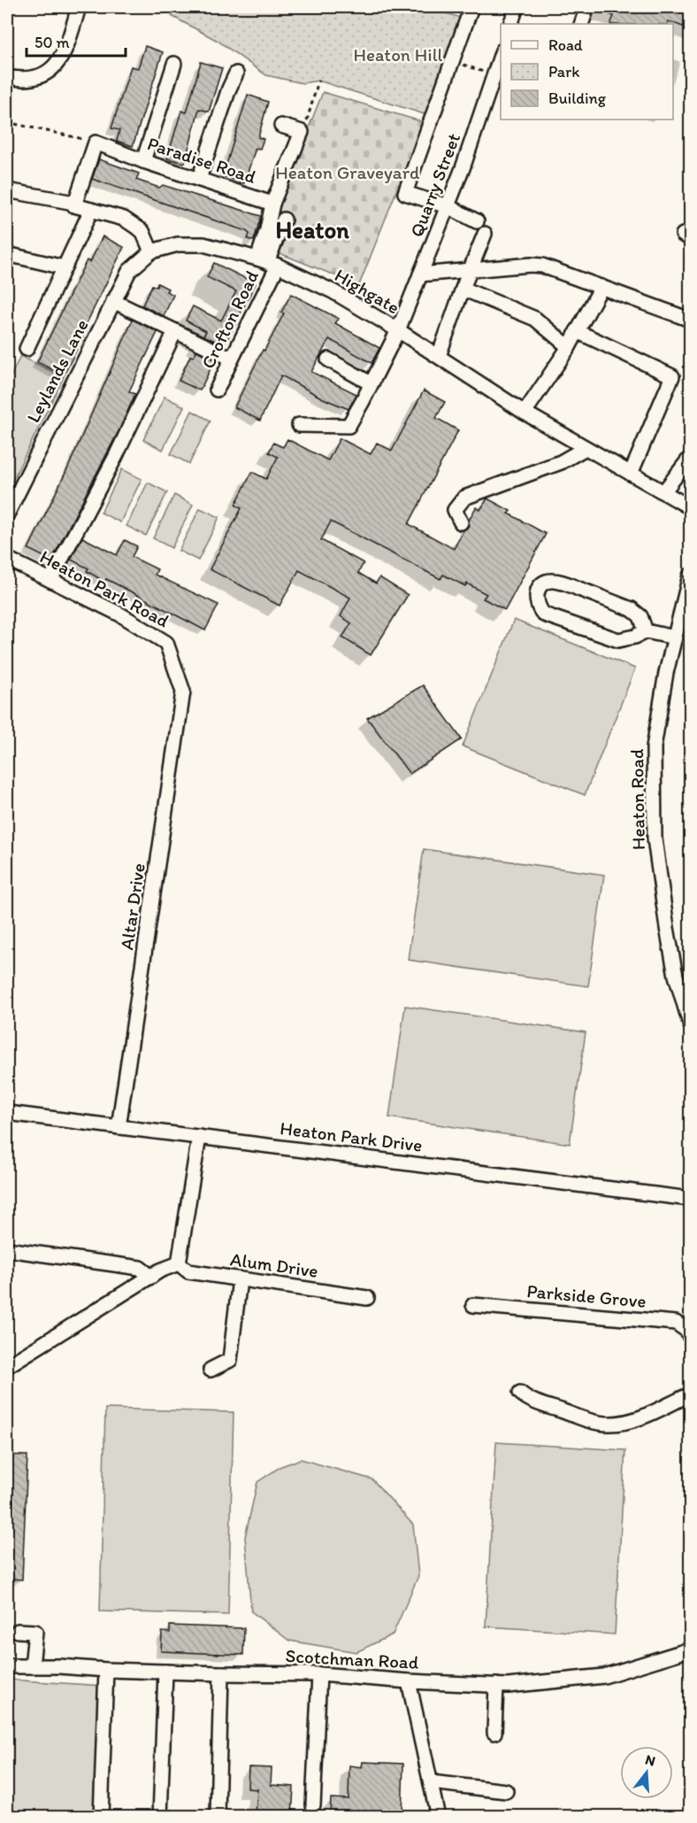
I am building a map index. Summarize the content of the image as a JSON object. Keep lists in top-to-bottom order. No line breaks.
{"streets":{"street":["Paradise Road","Quarry Street","Highgate","Crofton Road","Leylands Lane","Heaton Park Road","Heaton Road","Altar Drive","Heaton Park Drive","Alum Drive","Parkside Grove","Scotchman Road"]},"crossings":[["Paradise Road","Highgate"],["Paradise Road","Crofton Road"],["Quarry Street","Highgate"],["Highgate","Crofton Road"],["Highgate","Leylands Lane"],["Heaton Park Road","Altar Drive"],["Altar Drive","Heaton Park Drive"]],"districts":["Heaton"],"parks":["Heaton Hill","Heaton Graveyard"],"legend":["Road","Park","Building"],"scale_bar":"50 m","north":"top"}
